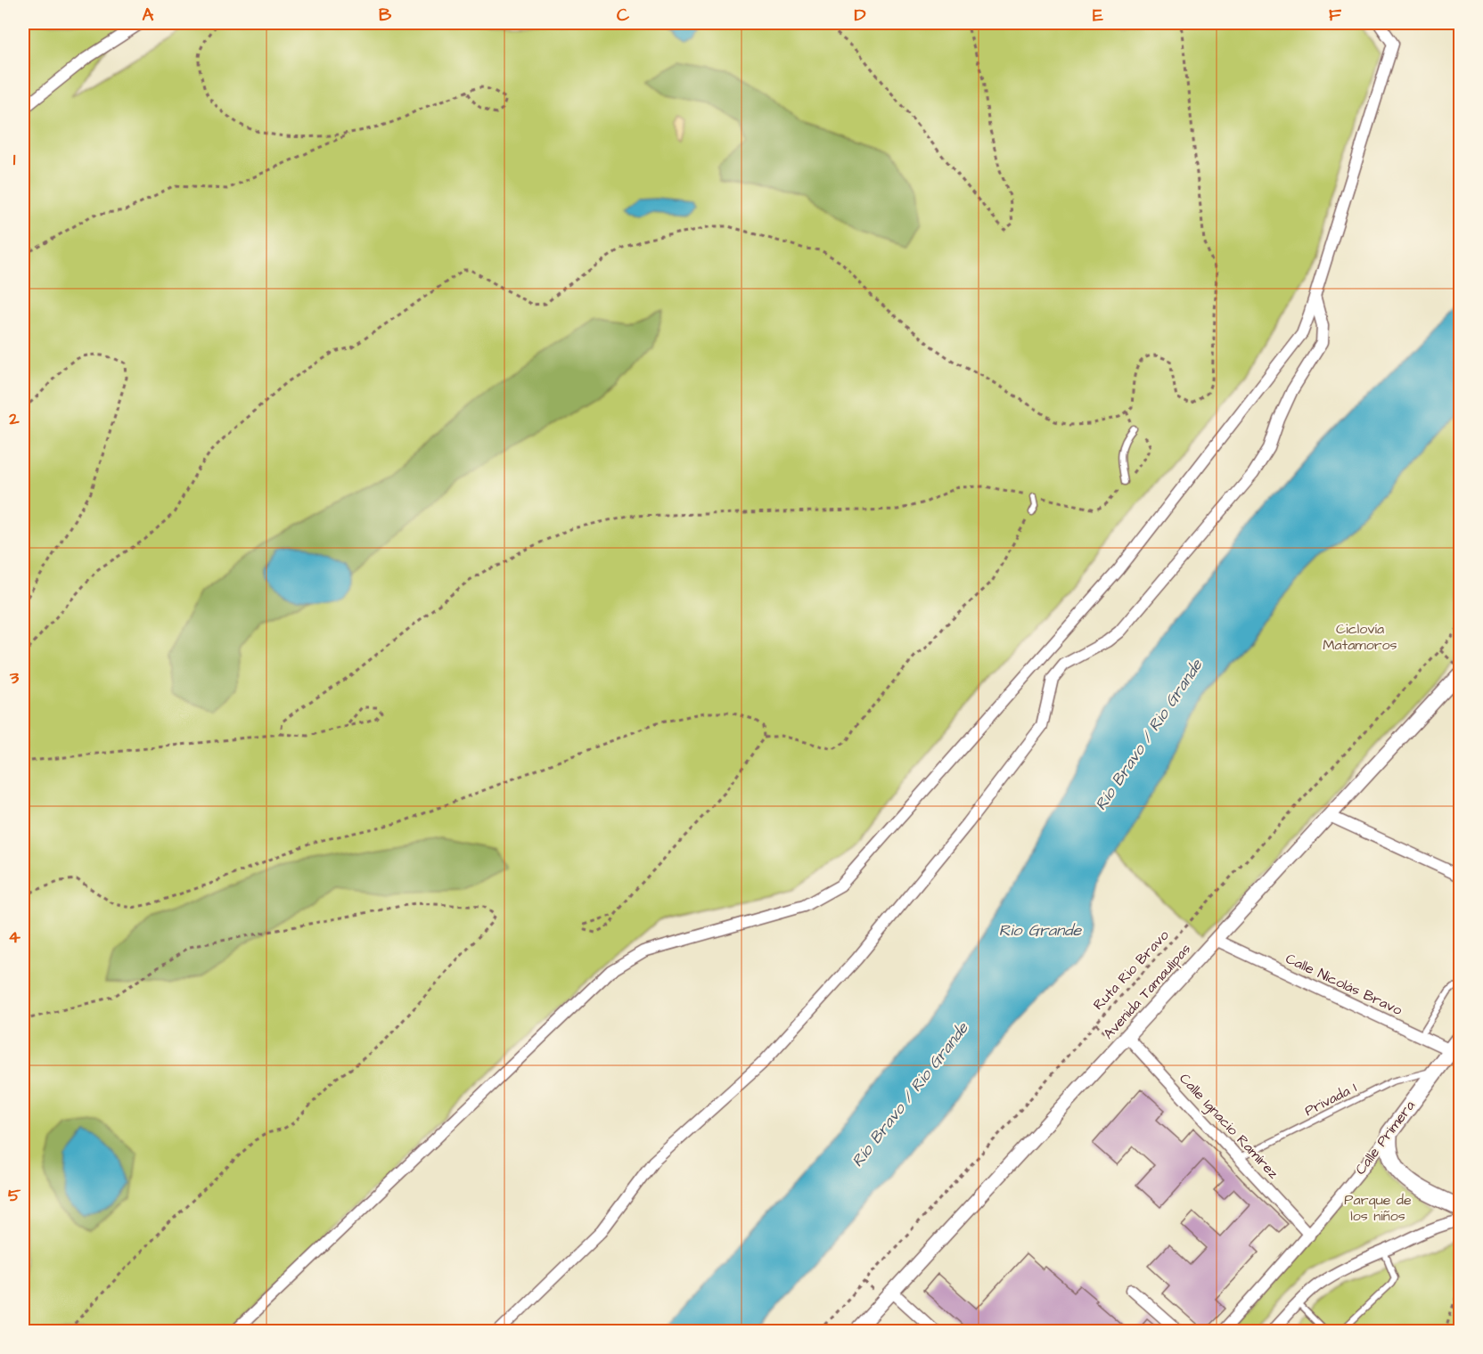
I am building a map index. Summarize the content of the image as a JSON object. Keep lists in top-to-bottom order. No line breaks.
{"streets":{"main road":["Calle Primera"],"street":["Calle Nicolás Bravo","Avenida Tamaulipas","Calle Ignacio Ramírez"],"lane":["Privada 1"],"path":["Ruta Rio Bravo"]},"crossings":[["Calle Nicolás Bravo","Avenida Tamaulipas"],["Calle Nicolás Bravo","Calle Primera"],["Avenida Tamaulipas","Calle Ignacio Ramírez"],["Privada 1","Calle Ignacio Ramírez"],["Privada 1","Calle Primera"],["Calle Ignacio Ramírez","Calle Primera"]],"water":["Río Bravo / Rio Grande","Rio Grande"],"parks":["Ciclovía Matamoros","Parque de los niños"],"grid":{"columns":["A","B","C","D","E","F"],"rows":["1","2","3","4","5"]}}
